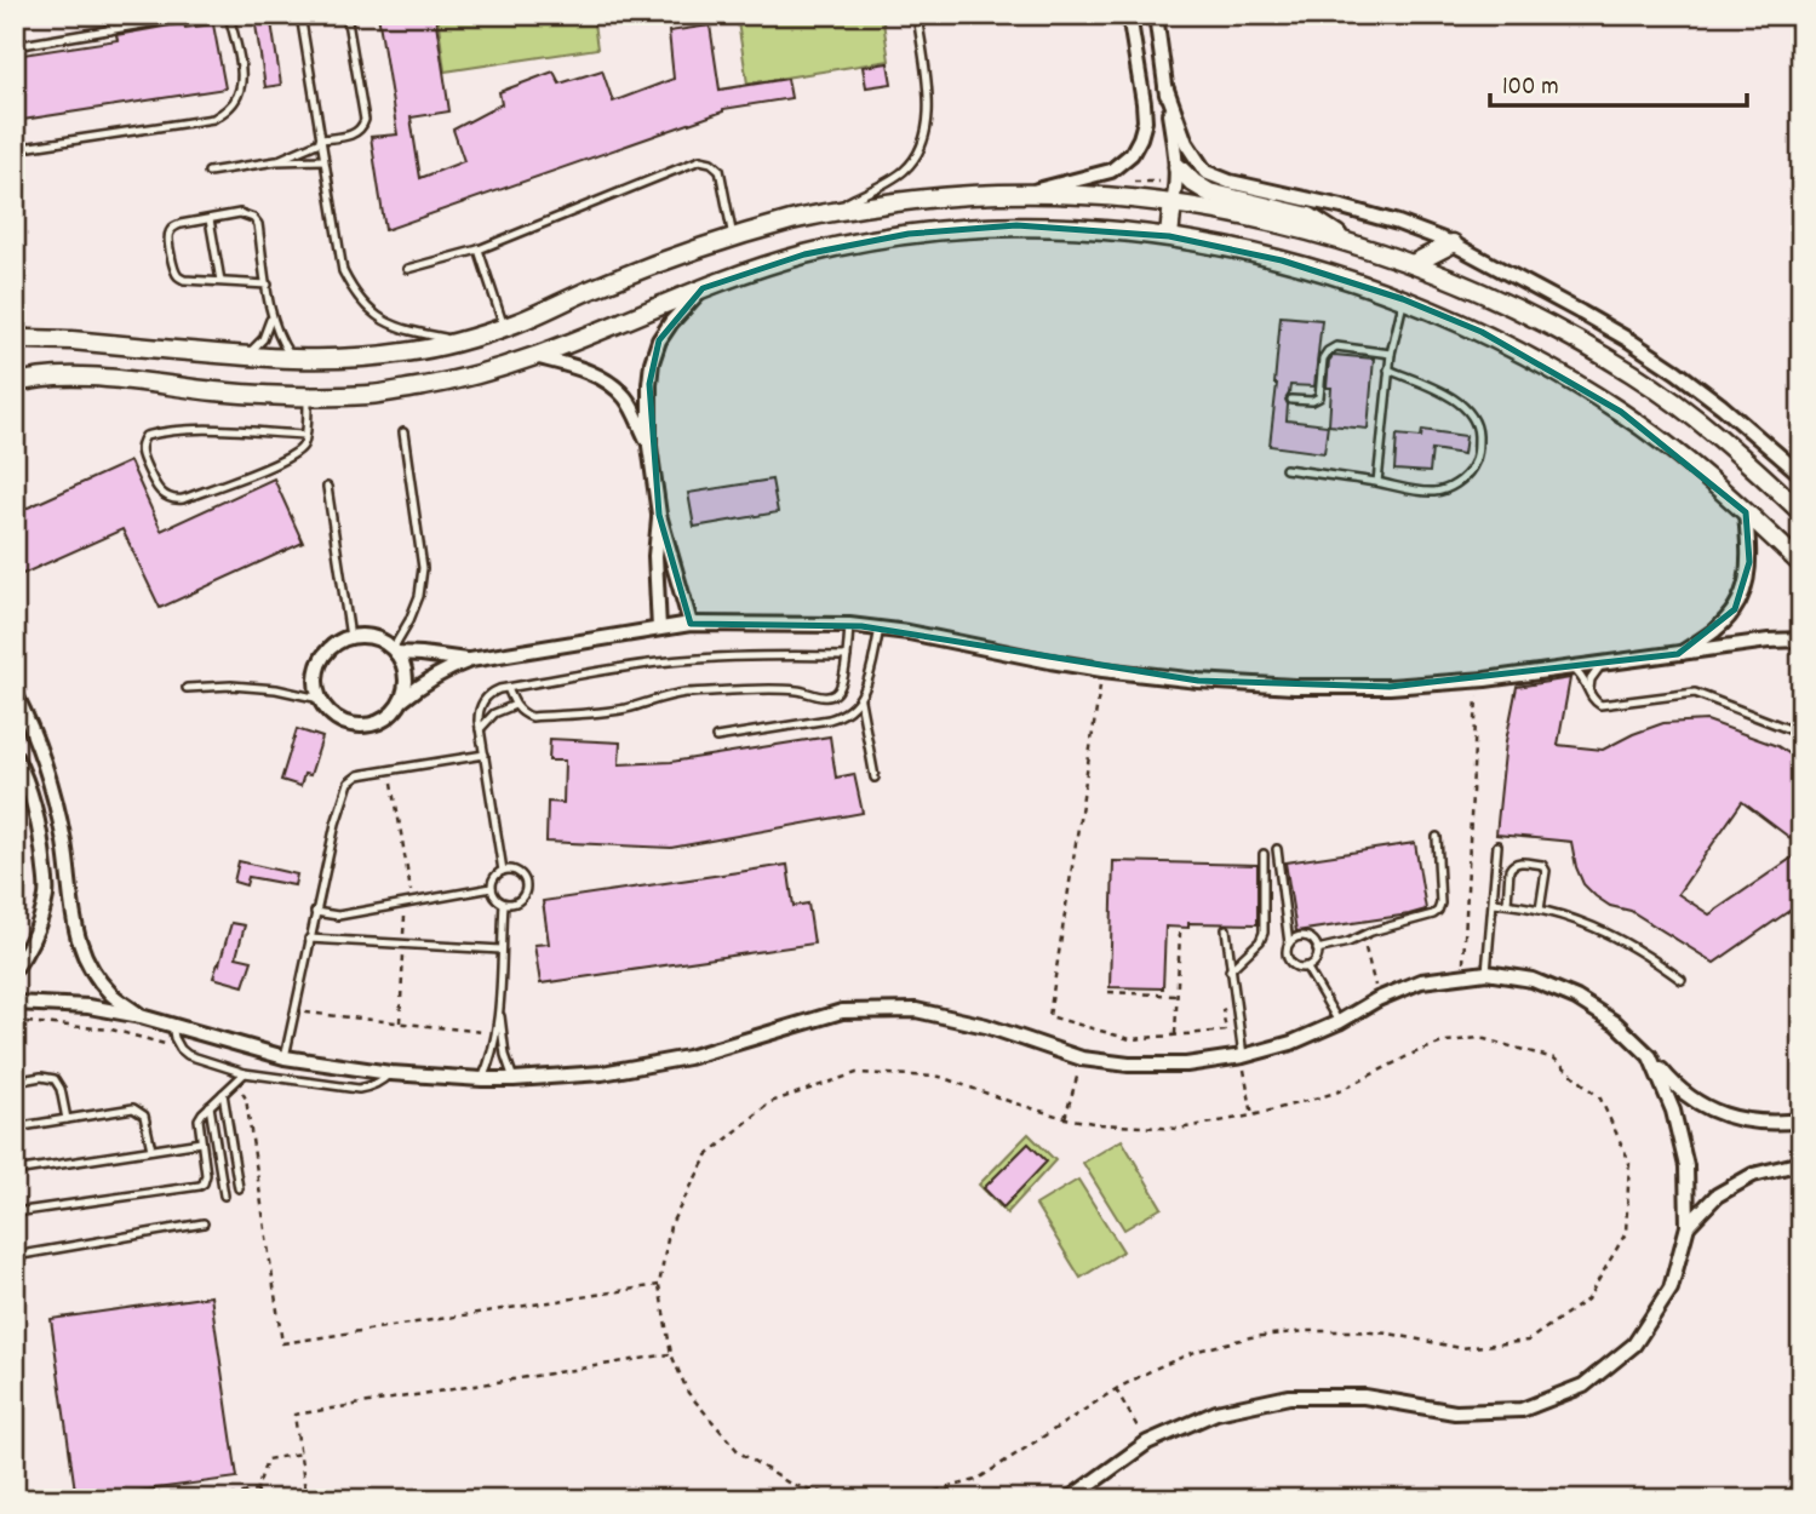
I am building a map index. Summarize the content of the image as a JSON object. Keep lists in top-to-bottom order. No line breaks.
{"scale_bar":"100 m"}
